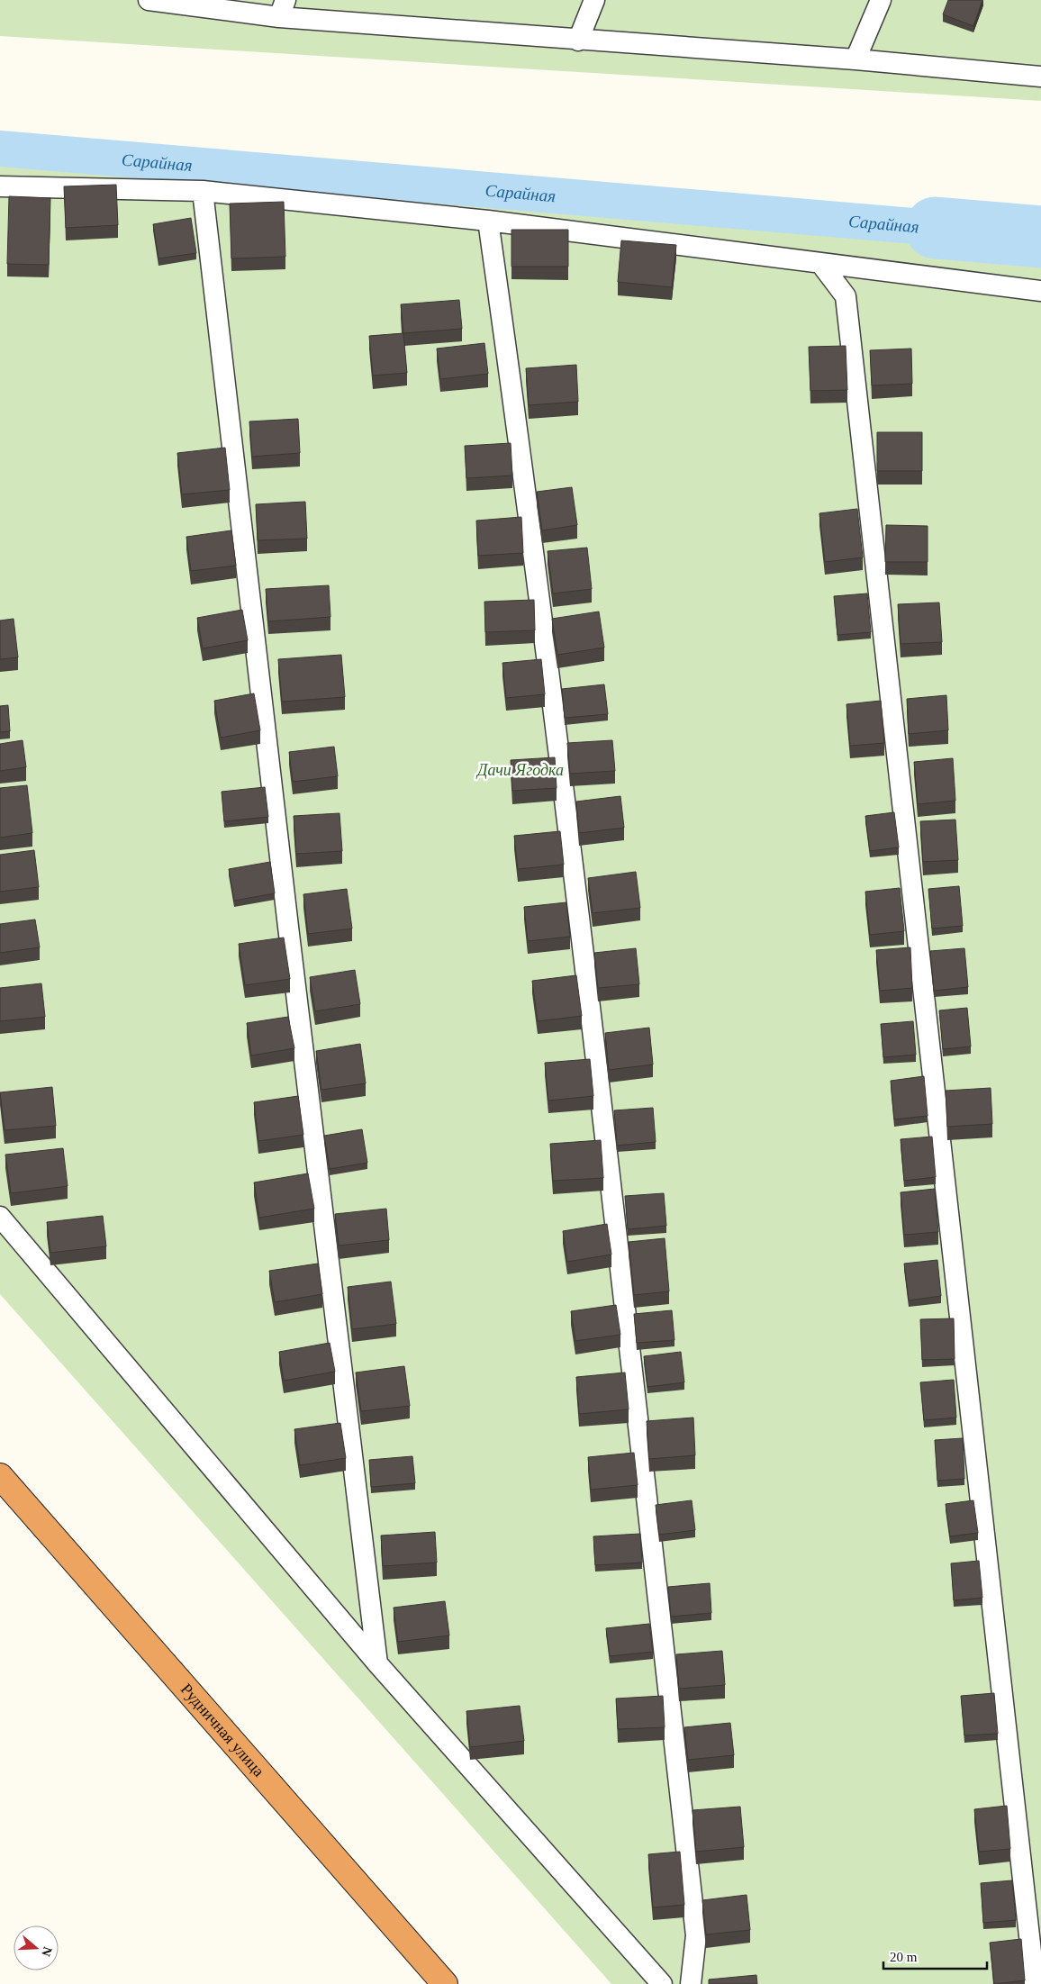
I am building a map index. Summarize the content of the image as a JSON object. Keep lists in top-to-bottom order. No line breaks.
{"streets":{"highway":["Рудничная улица"]},"water":["Сарайная"],"parks":["Дачи Ягодка"],"scale_bar":"20 m","north":"right"}
